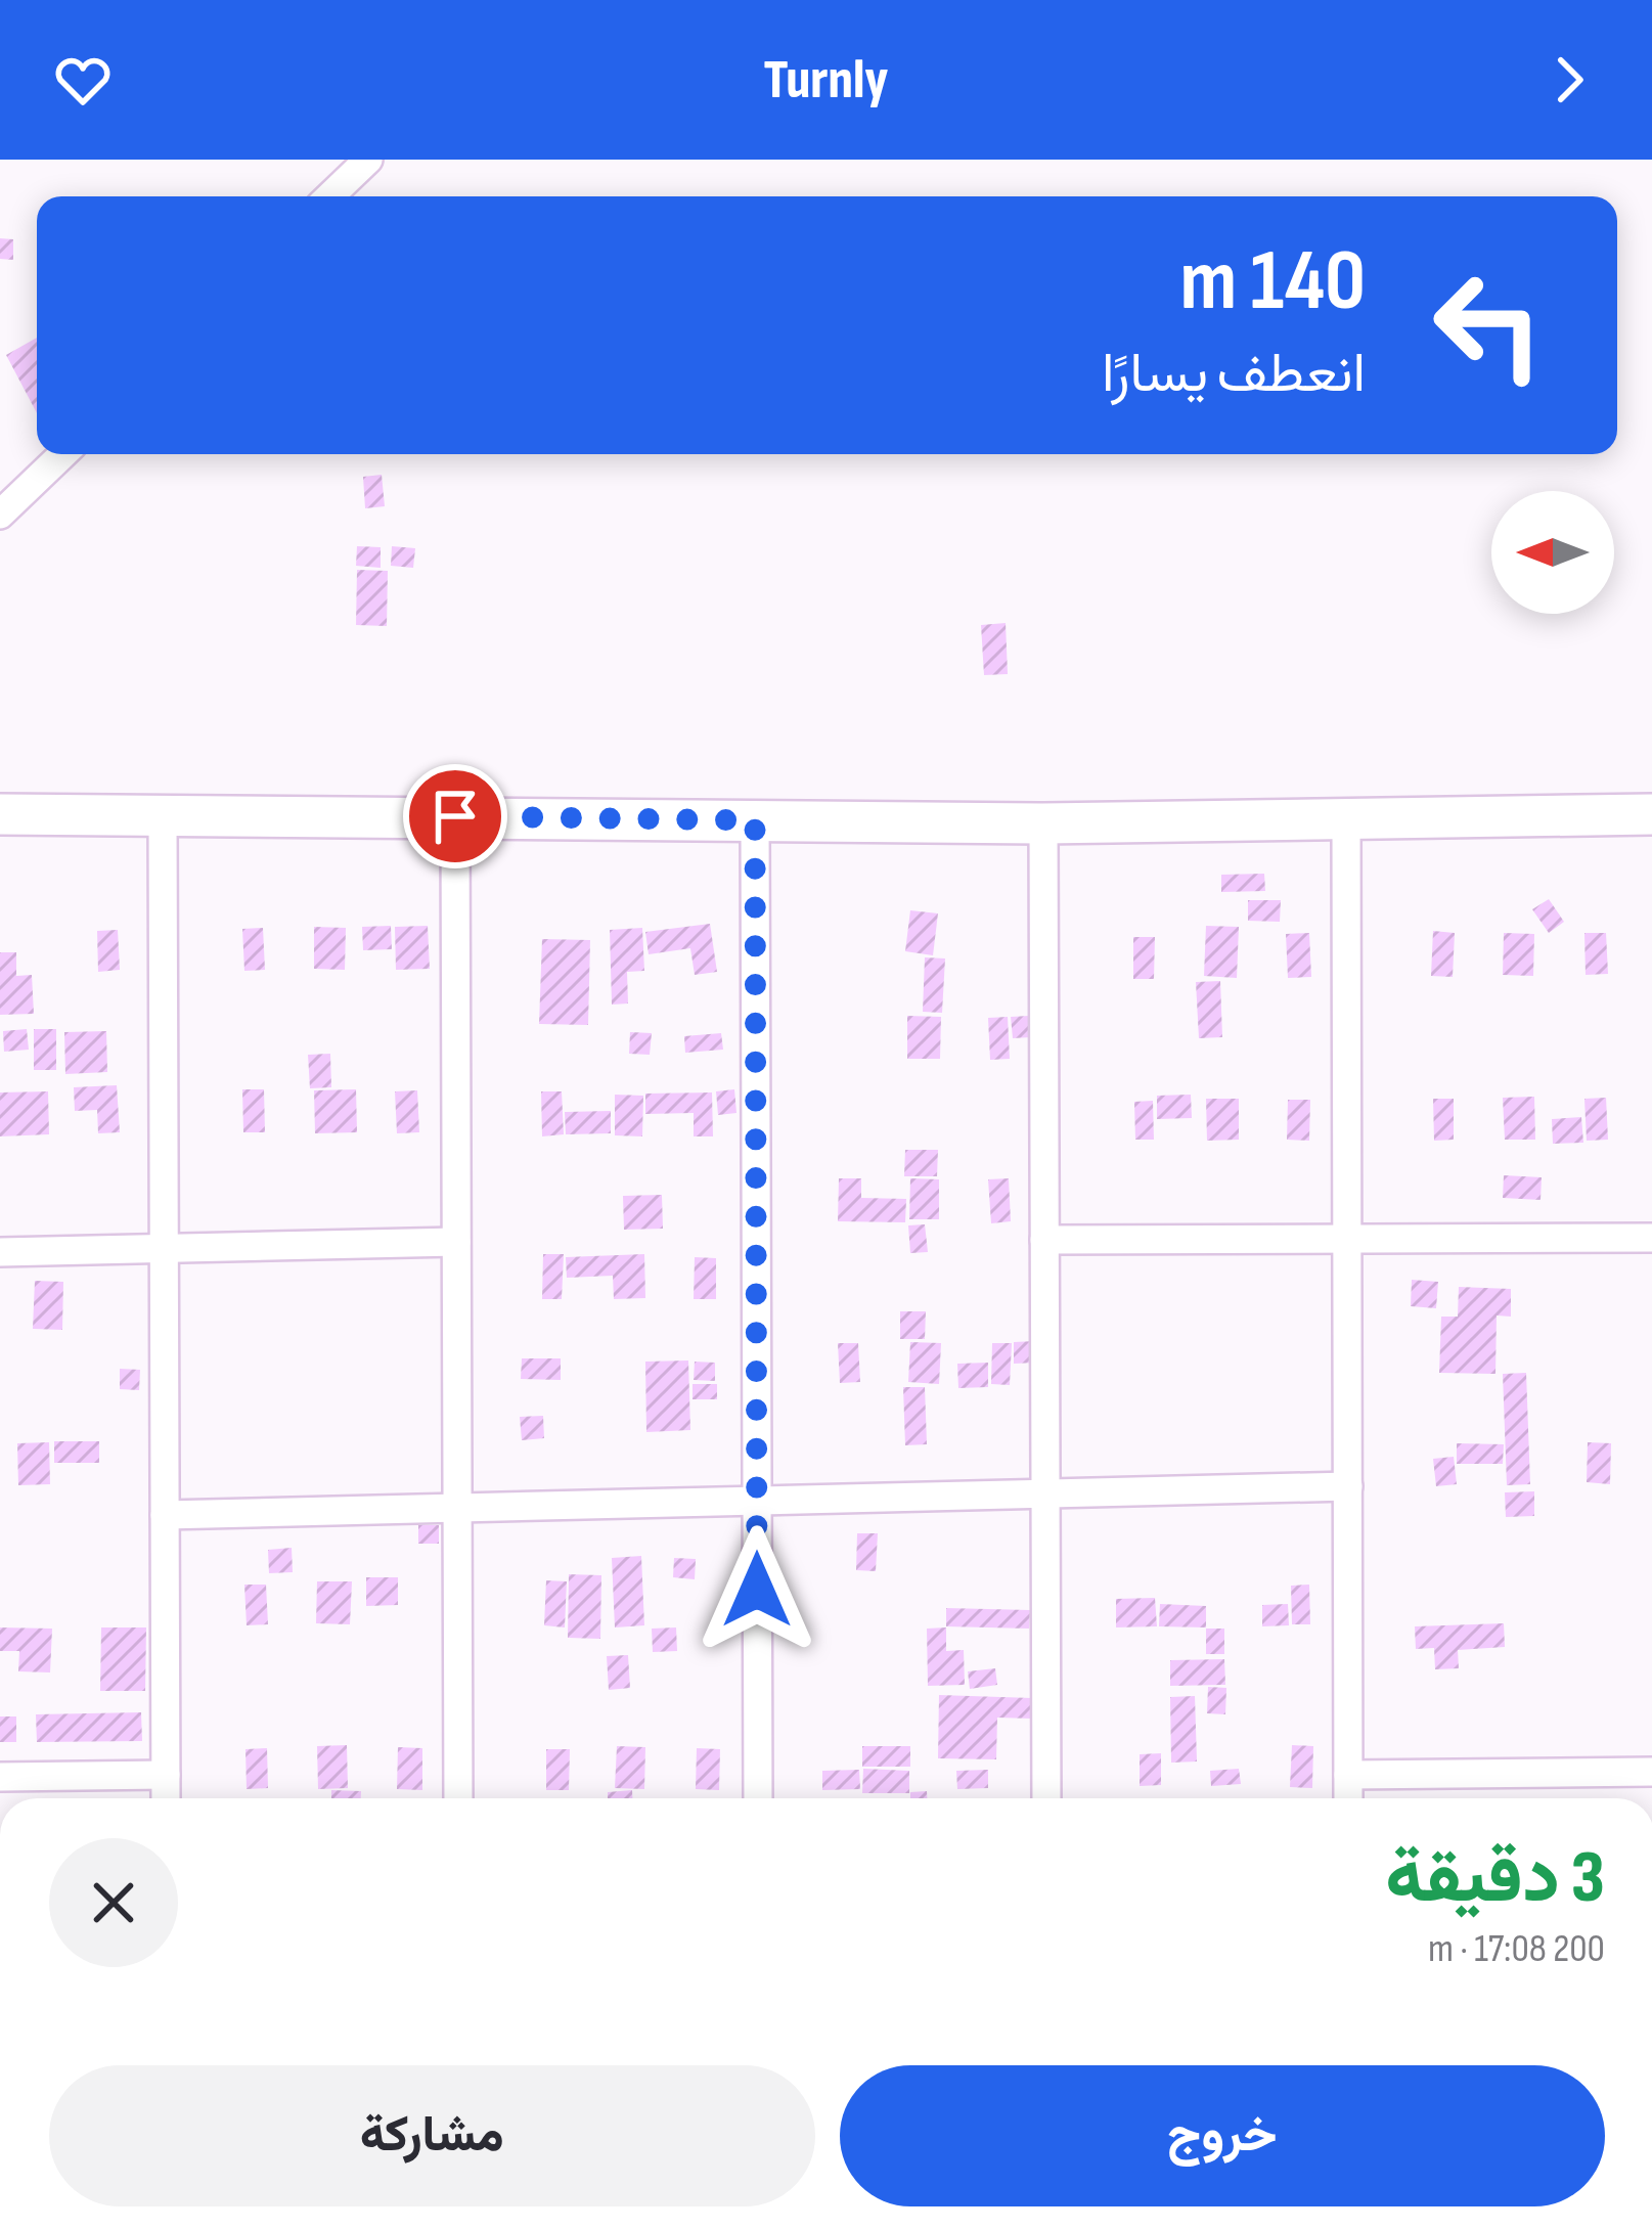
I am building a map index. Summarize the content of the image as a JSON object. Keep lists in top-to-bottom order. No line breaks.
{"north":"left","page":{"header":"Turnly","turn":["140 m","انعطف يسارًا"],"heading":["3 دقيقة","200 m · 17:08"],"buttons":["خروج","مشاركة"]}}
